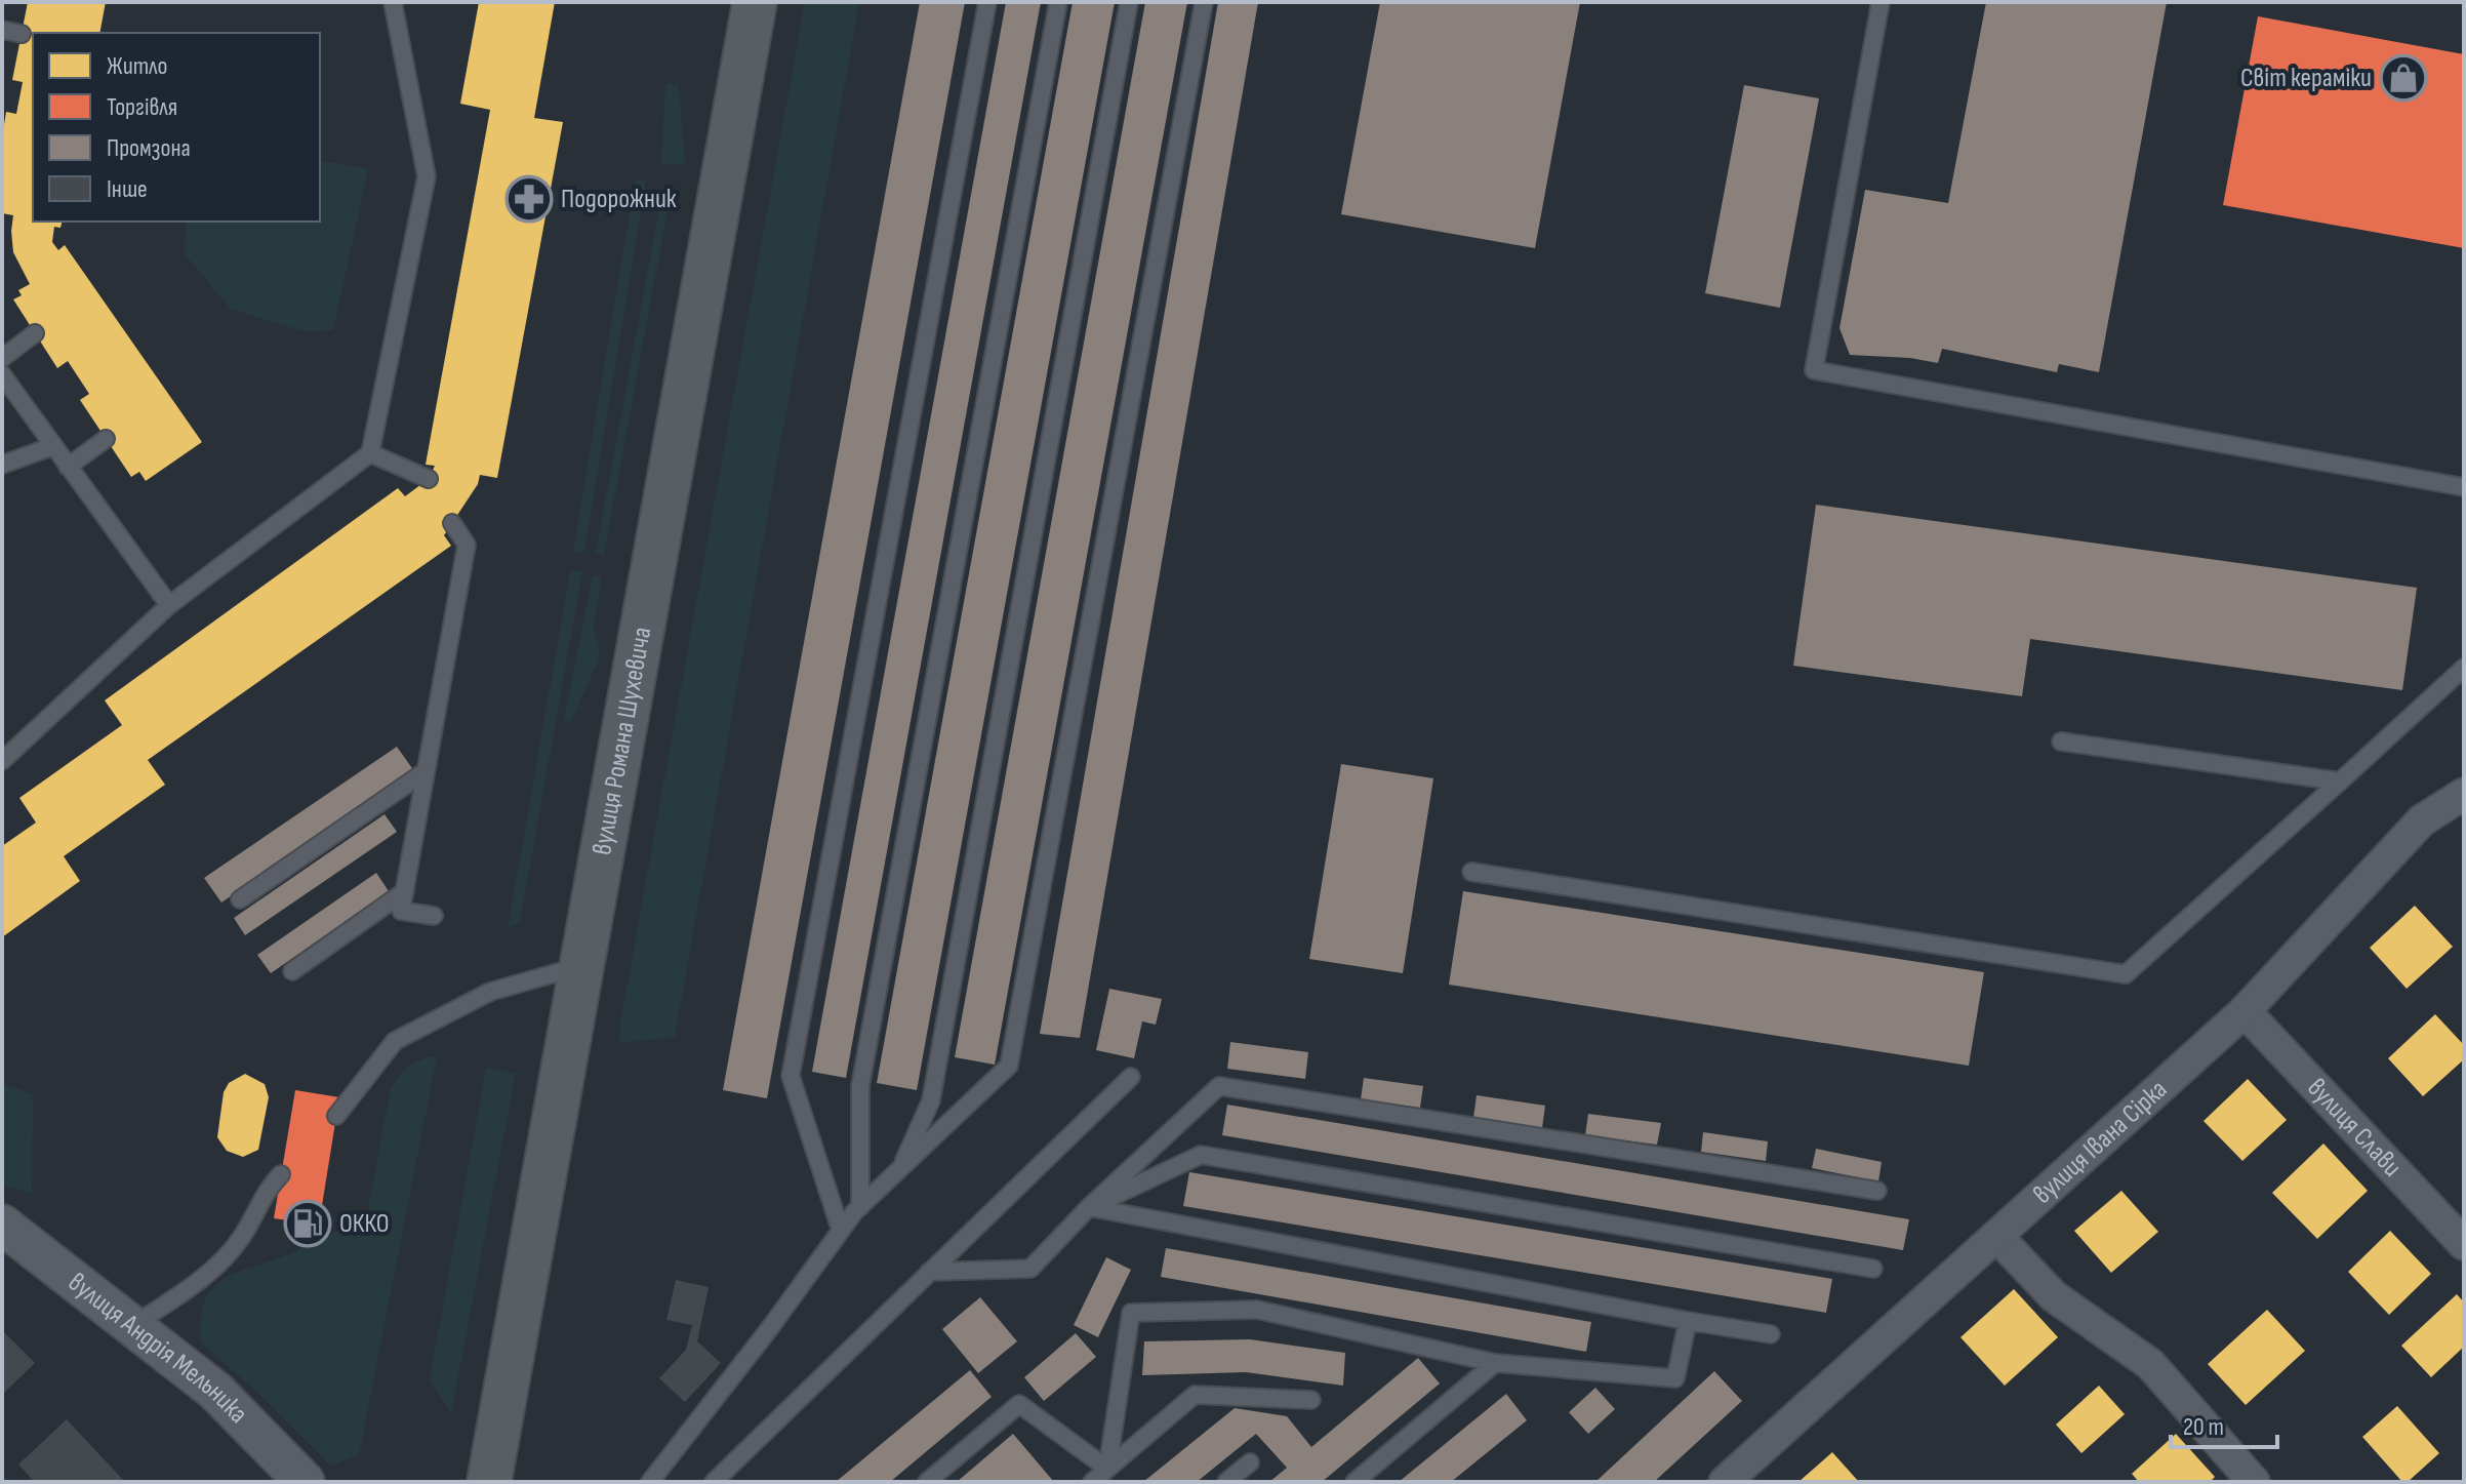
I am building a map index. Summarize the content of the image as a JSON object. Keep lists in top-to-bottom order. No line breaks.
{"streets":{"main road":["вулиця Романа Шухевича"],"street":["вулиця Слави","вулиця Івана Сірка","вулиця Андрія Мельника"]},"crossings":[["вулиця Слави","вулиця Івана Сірка"]],"places":{"shop":["Світ кераміки"],"pharmacy":["Подорожник"],"fuel station":["ОККО"]},"legend":["Житло","Торгівля","Промзона","Інше"],"scale_bar":"20 m"}
